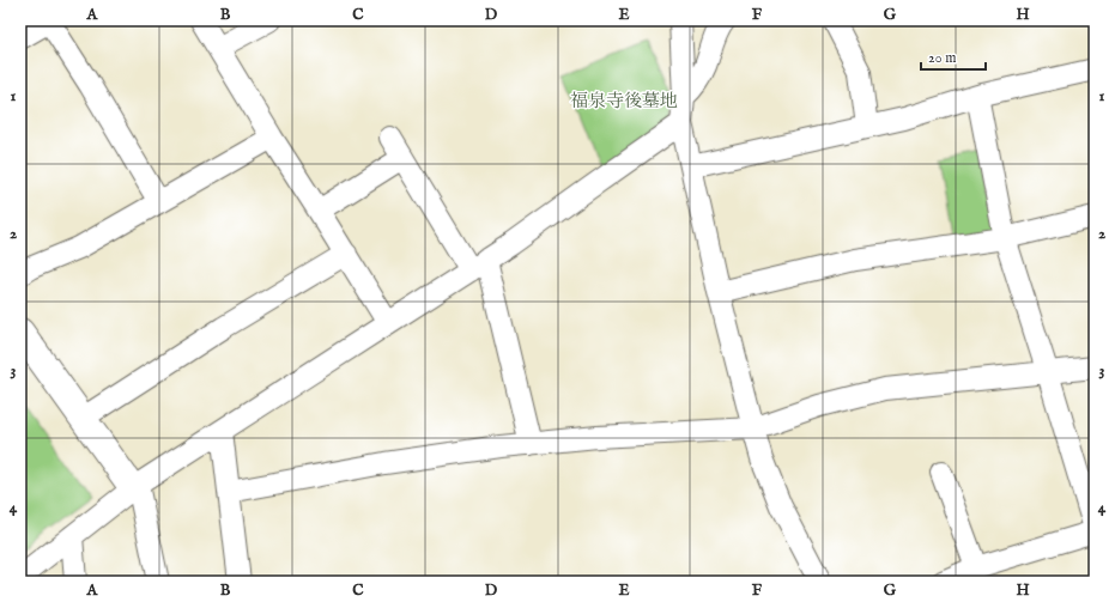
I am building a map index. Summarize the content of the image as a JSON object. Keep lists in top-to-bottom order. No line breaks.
{"parks":["福泉寺後墓地"],"scale_bar":"20 m","grid":{"columns":["A","B","C","D","E","F","G","H"],"rows":["1","2","3","4"]}}
